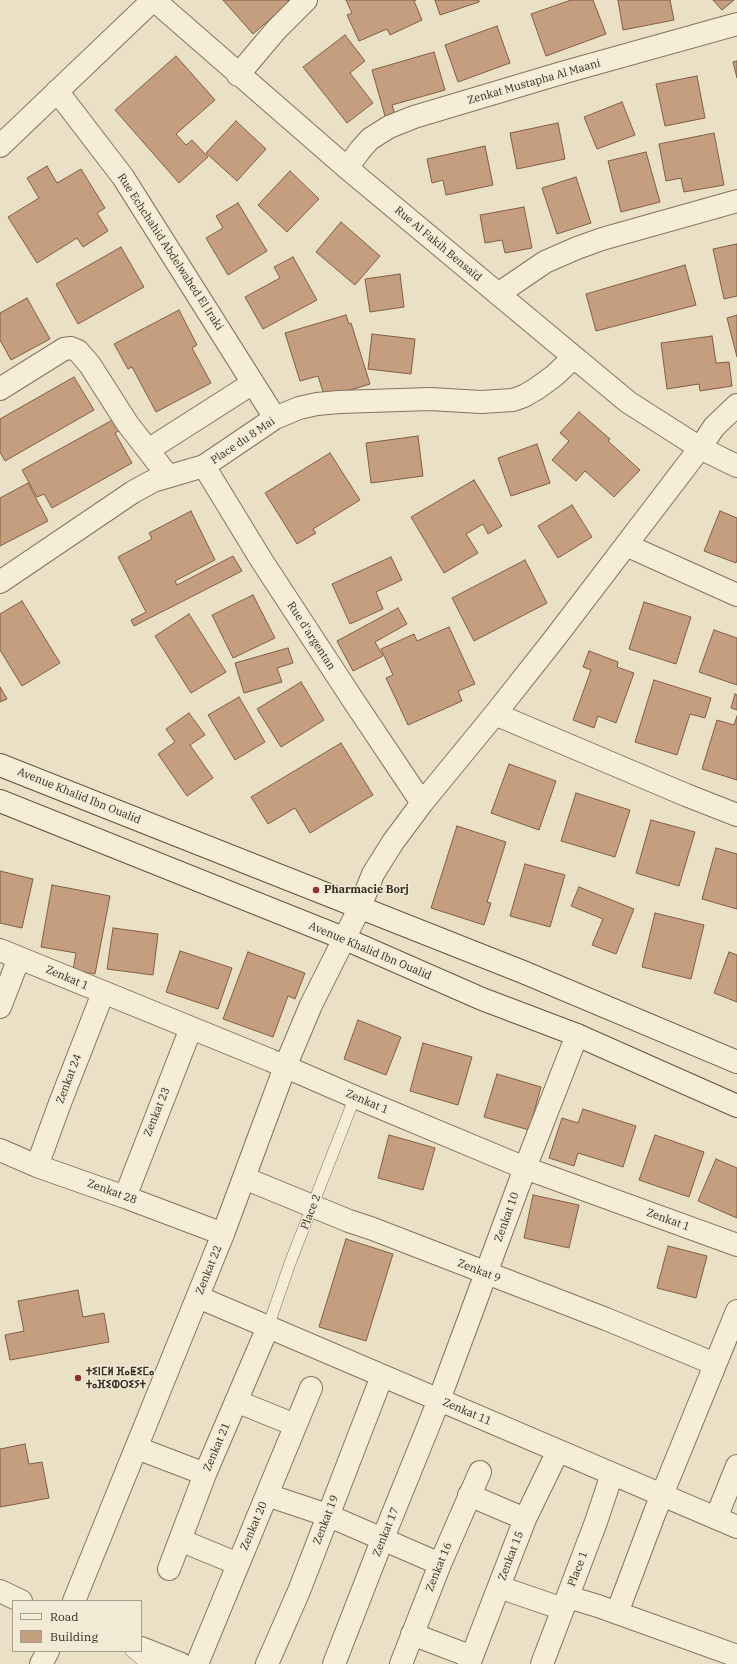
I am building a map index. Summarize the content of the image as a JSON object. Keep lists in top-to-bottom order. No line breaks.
{"streets":{"street":["Zenkat Mustapha Al Maani","Rue Al Fakih Bensaïd","Rue Echchahid Abdelwahed El Iraki","Place du 8 Mai","Rue d'argentan","Avenue Khalid Ibn Oualid","Zenkat 1","Zenkat 24","Zenkat 23","Zenkat 28","Zenkat 10","Zenkat 22","Zenkat 9","Zenkat 11","Zenkat 21","Zenkat 19","Zenkat 20","Zenkat 17","Zenkat 15","Zenkat 16","Place 1"],"lane":["Place 2"]},"crossings":[["Zenkat Mustapha Al Maani","Rue Al Fakih Bensaïd"],["Rue Al Fakih Bensaïd","Place du 8 Mai"],["Rue Al Fakih Bensaïd","Zenkat 22"],["Rue Echchahid Abdelwahed El Iraki","Place du 8 Mai"],["Place du 8 Mai","Rue d'argentan"],["Rue d'argentan","Zenkat 22"],["Avenue Khalid Ibn Oualid","Zenkat 10"],["Avenue Khalid Ibn Oualid","Zenkat 22"],["Zenkat 1","Zenkat 24"],["Zenkat 1","Zenkat 23"],["Zenkat 1","Place 2"],["Zenkat 1","Zenkat 10"],["Zenkat 1","Zenkat 22"],["Zenkat 24","Zenkat 28"],["Zenkat 23","Zenkat 28"],["Zenkat 28","Zenkat 22"],["Place 2","Zenkat 9"],["Place 2","Zenkat 11"],["Place 2","Zenkat 21"],["Zenkat 10","Zenkat 9"],["Zenkat 10","Zenkat 11"],["Zenkat 10","Zenkat 17"],["Zenkat 22","Zenkat 9"],["Zenkat 22","Zenkat 11"],["Zenkat 11","Zenkat 21"],["Zenkat 11","Zenkat 19"],["Zenkat 11","Zenkat 17"],["Zenkat 11","Zenkat 15"],["Zenkat 11","Place 1"]],"places":["Pharmacie Borj","ⵜⵉⵏⵎⵍ ⴼⴰⵟⵉⵎⴰ ⵜⴰⴼⵉⵀⵔⵉⵢⵜ"],"legend":["Road","Building"]}
